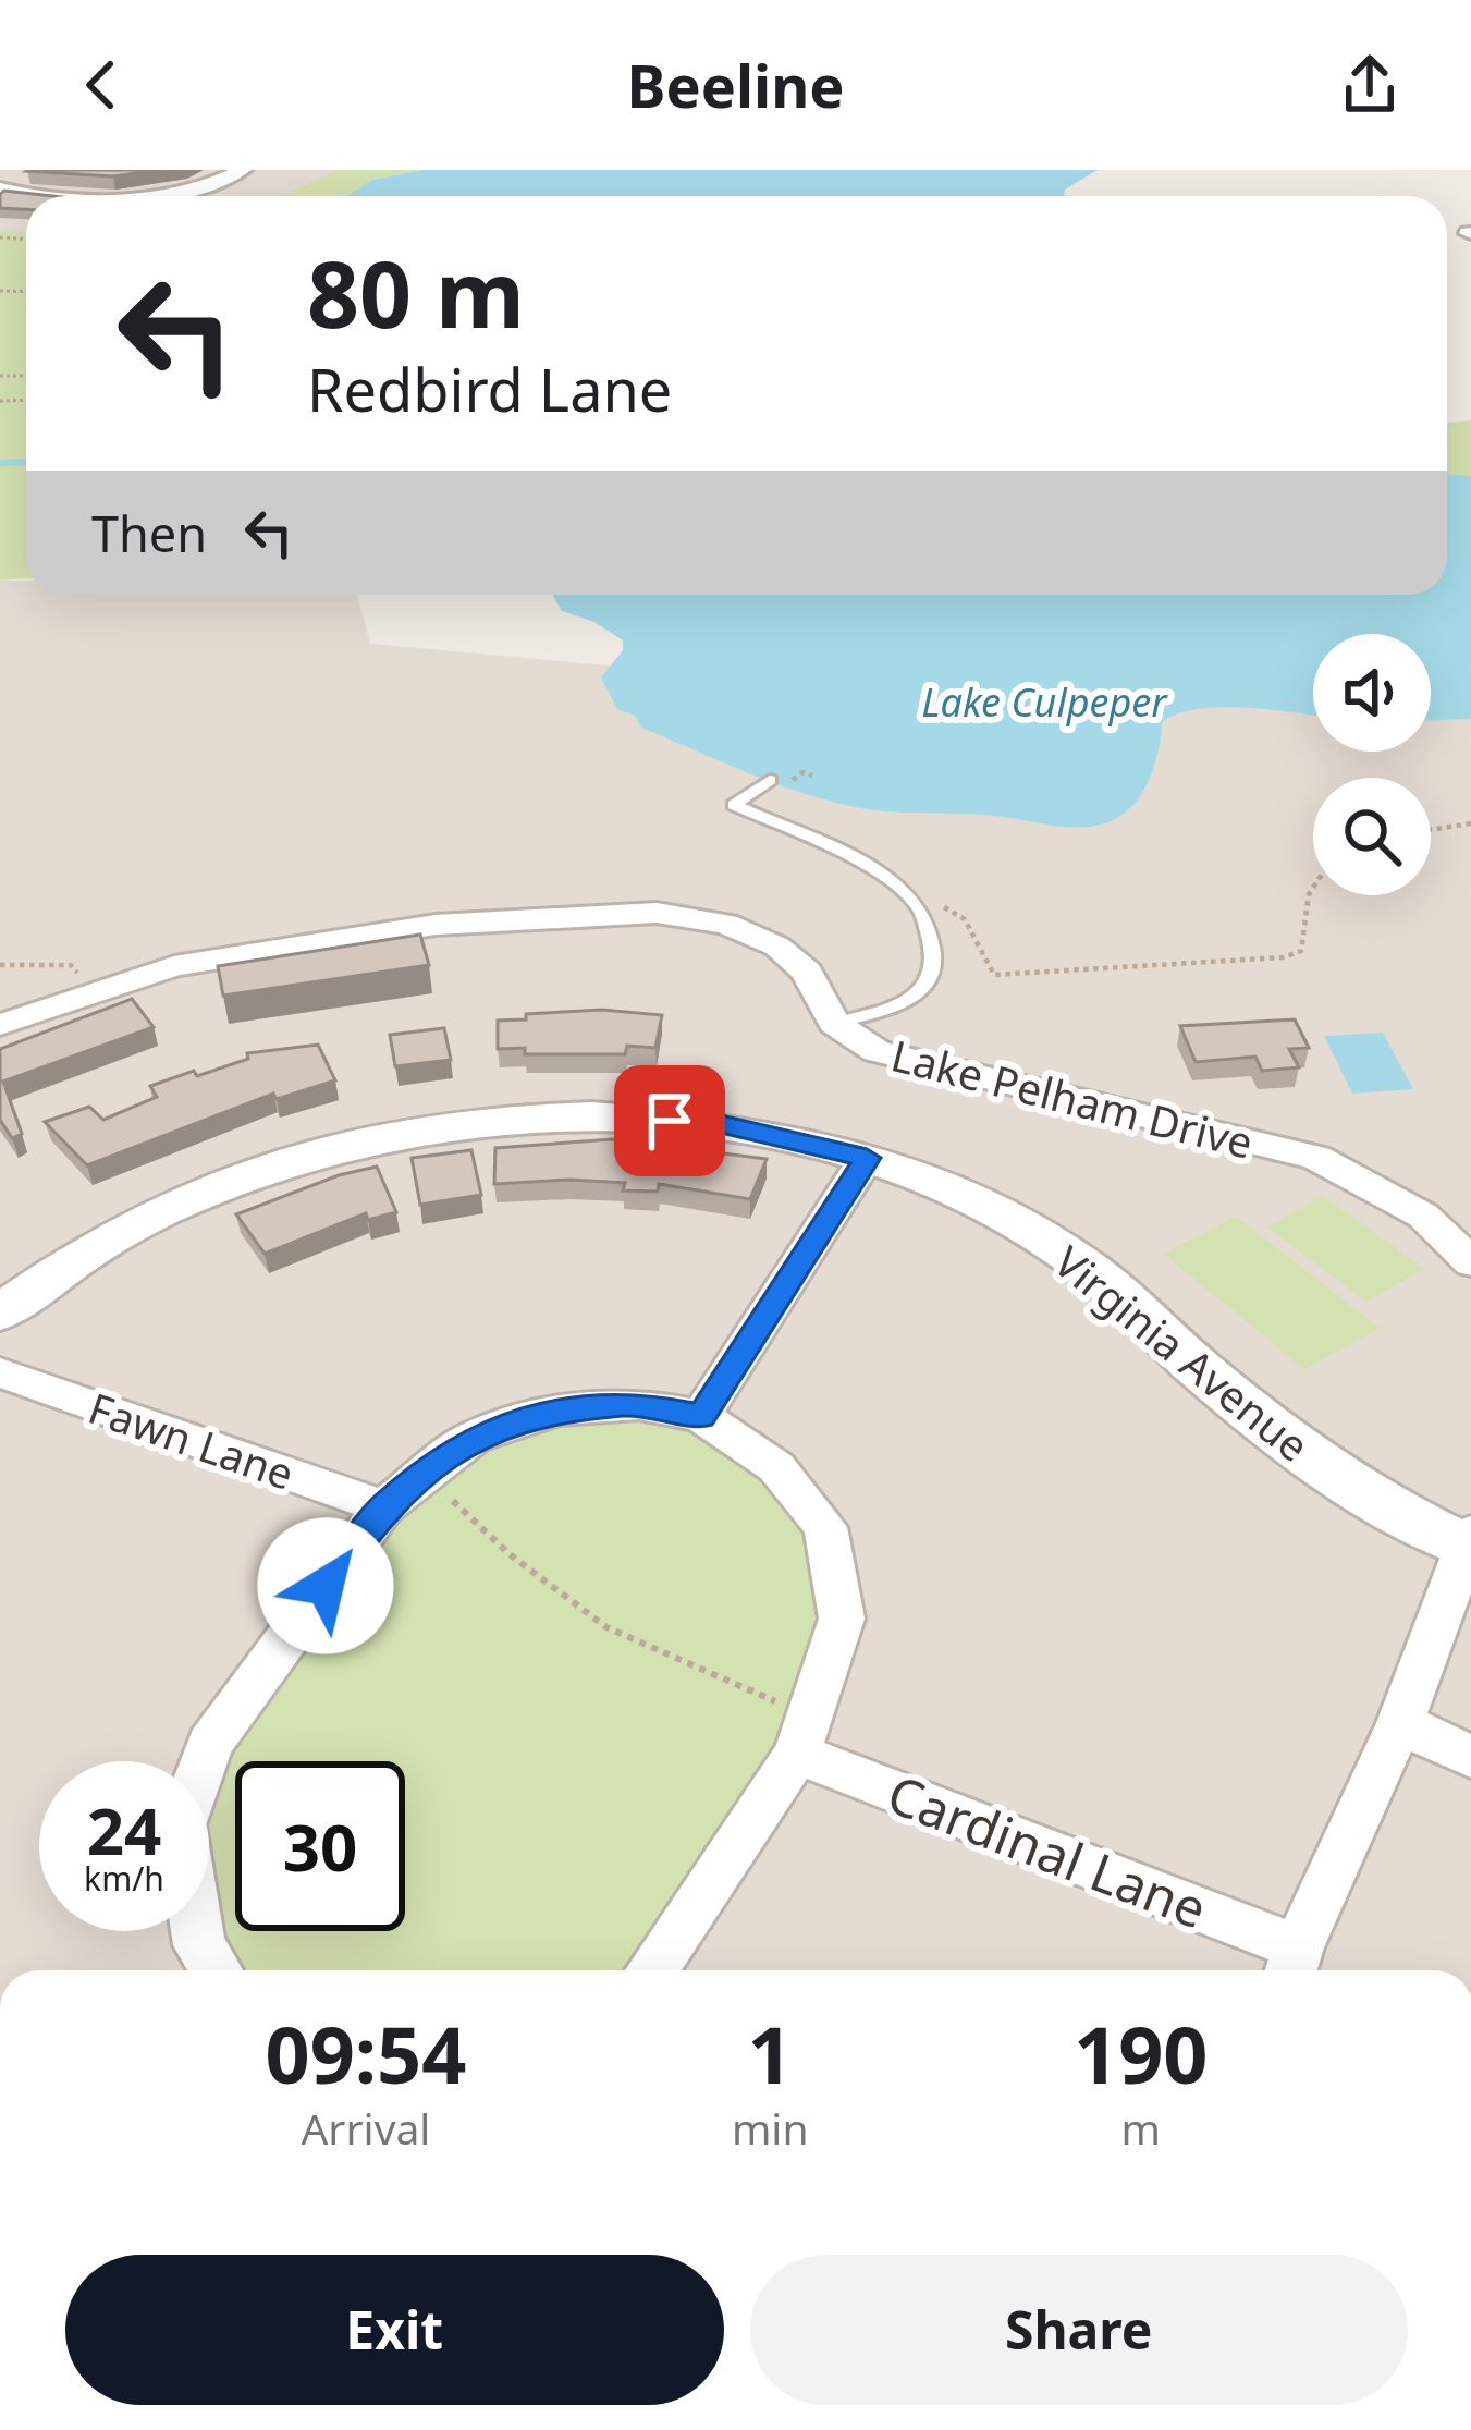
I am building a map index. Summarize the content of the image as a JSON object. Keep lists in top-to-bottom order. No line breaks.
{"streets":{"street":["Lake Pelham Drive","Virginia Avenue","Fawn Lane","Cardinal Lane"]},"water":["Lake Culpeper"],"page":{"header":"Beeline","turn":["80 m","Redbird Lane"],"then":"Then","speed":"24 km/h","limit":"30","eta":["09:54","Arrival","1","min","190","m"],"buttons":["Exit","Share"]}}
